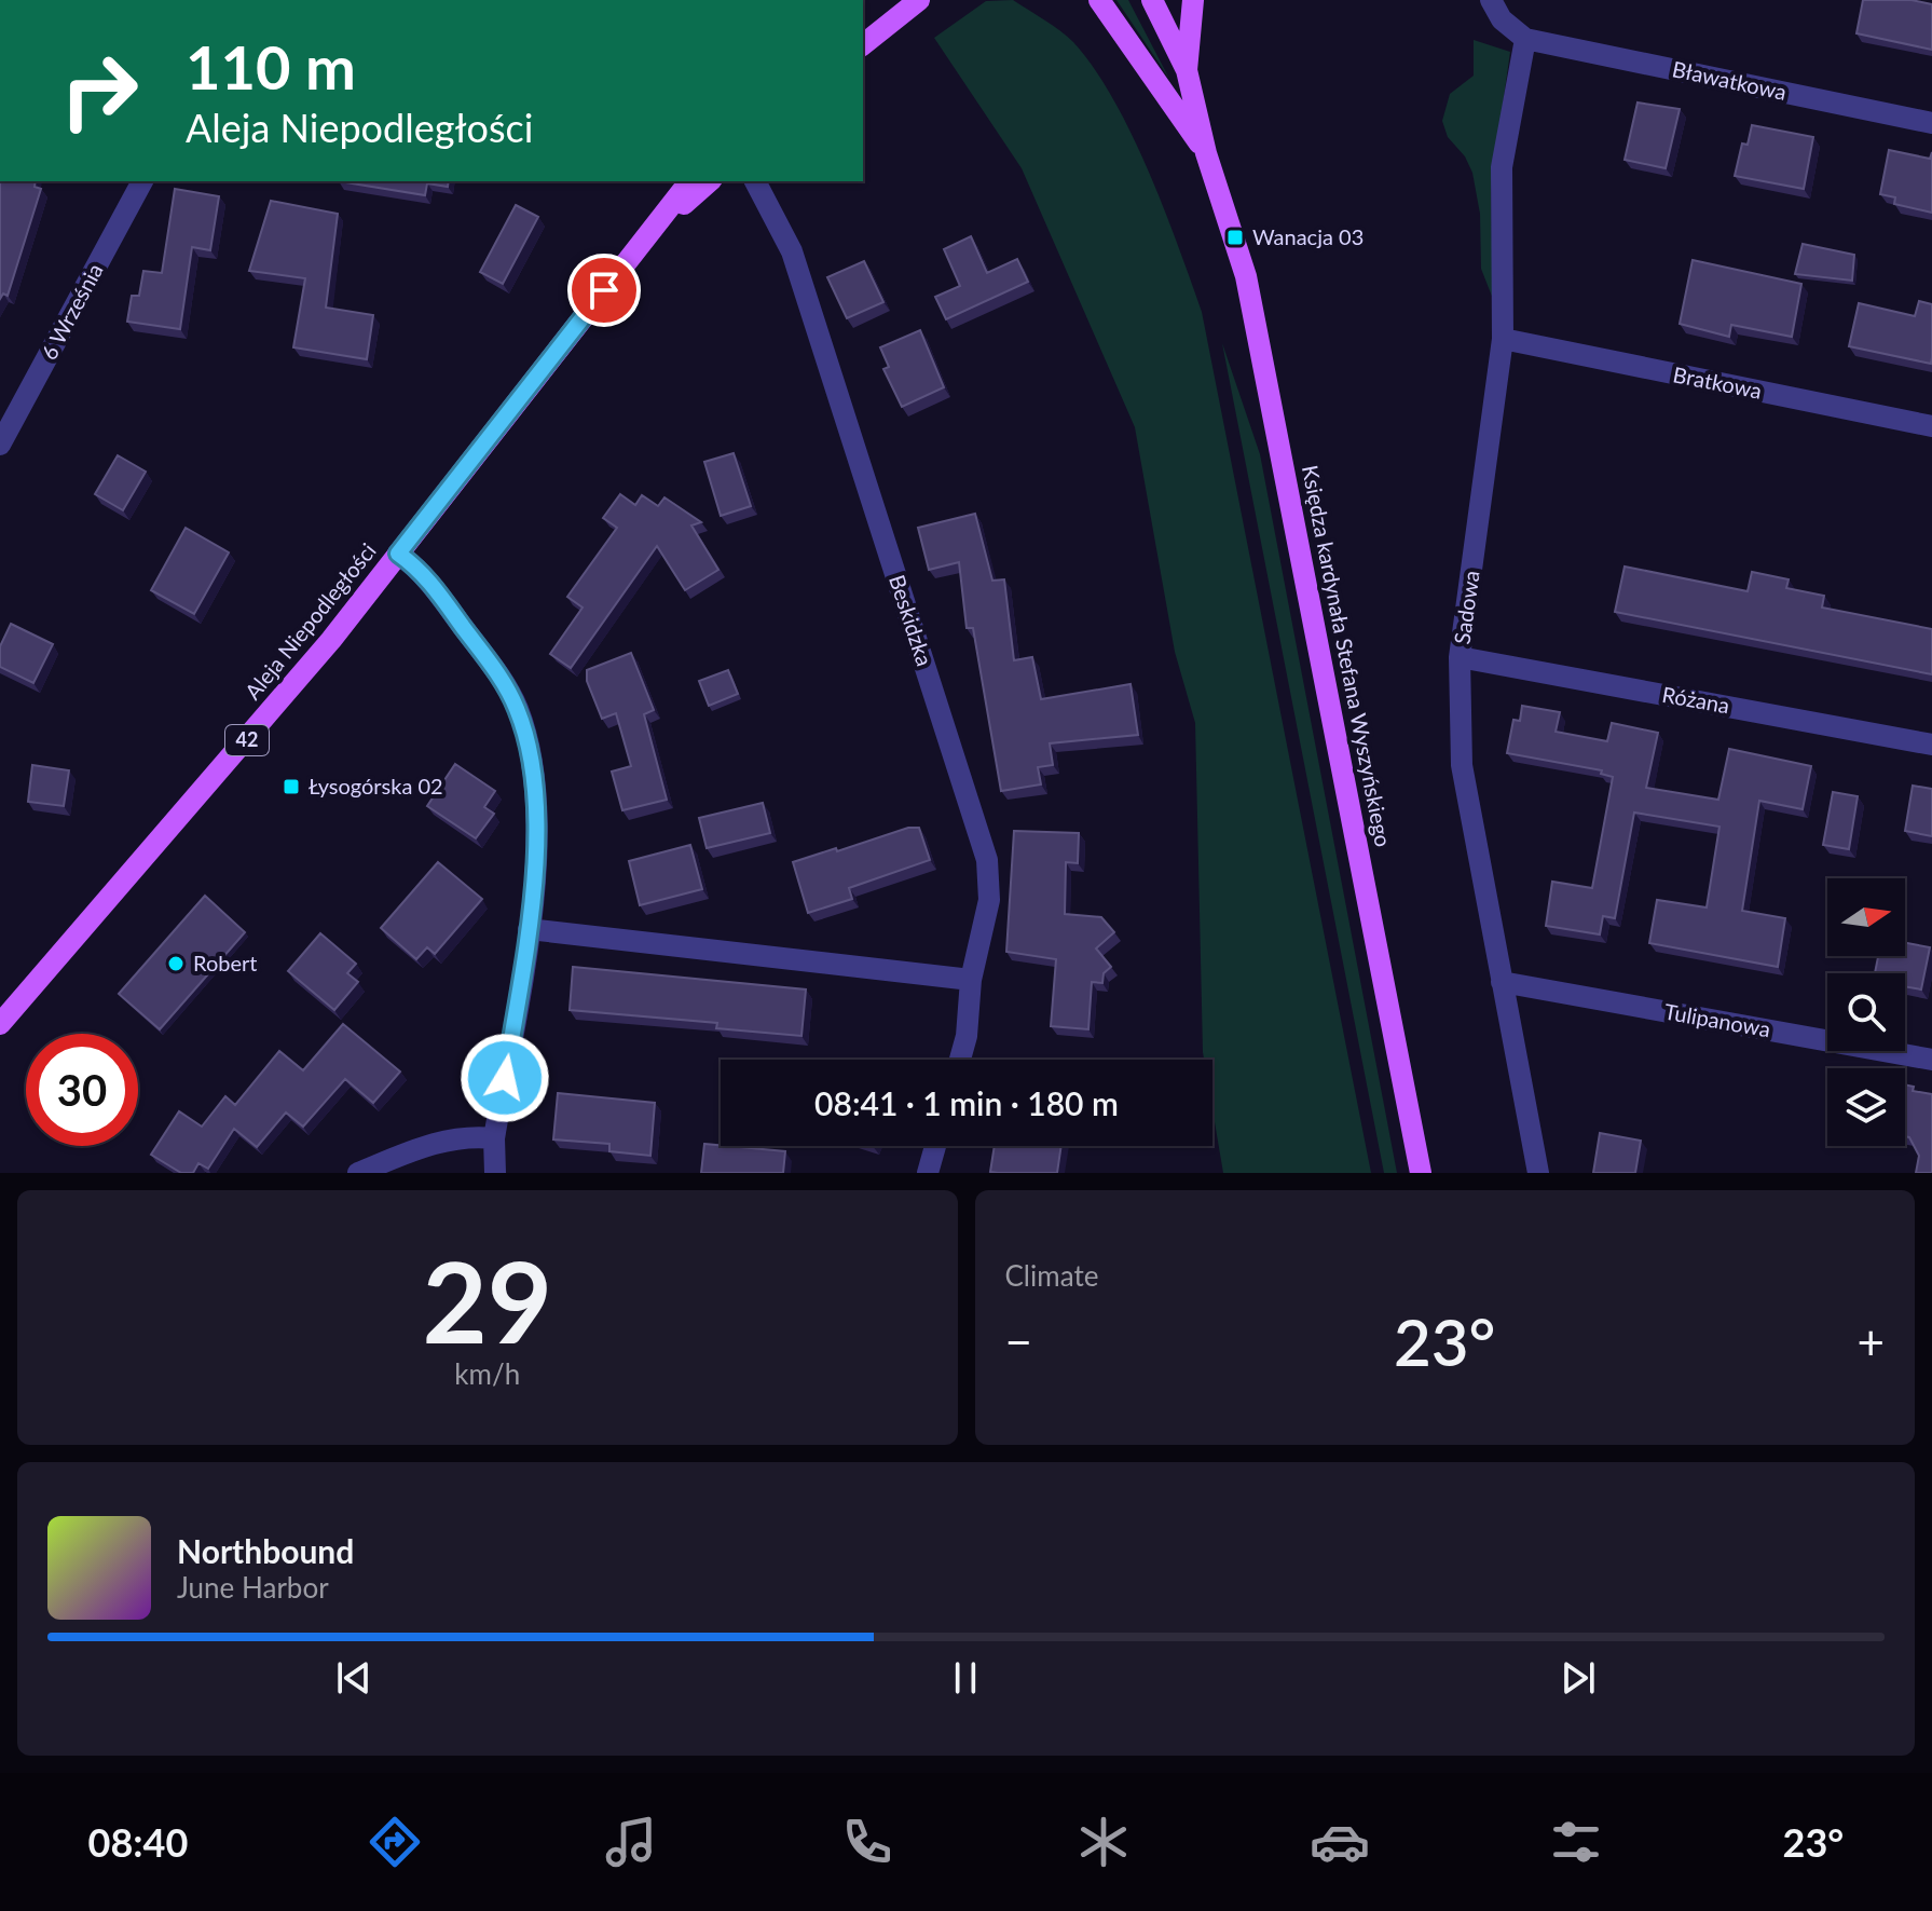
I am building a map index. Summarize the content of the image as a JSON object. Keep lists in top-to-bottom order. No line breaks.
{"streets":{"main road":["Aleja Niepodległości","Księdza kardynała Stefana Wyszyńskiego","42"],"street":["Bławatkowa","6 Września","Bratkowa","Sadowa","Beskidzka","Różana","Tulipanowa"]},"crossings":[["Bławatkowa","Sadowa"],["Bratkowa","Sadowa"],["Sadowa","Różana"],["Sadowa","Tulipanowa"]],"places":{"transit":["Wanacja 03","Łysogórska 02"],"other":["Robert"]},"north":"right","page":{"turn":["110 m","Aleja Niepodległości"],"limit":"30","trip":"08:41 · 1 min · 180 m","tile":[["29","km/h"],"Climate"],"heat":["−","23°","+"],"song":["Northbound","June Harbor"],"tabs":["08:40","23°"]}}
